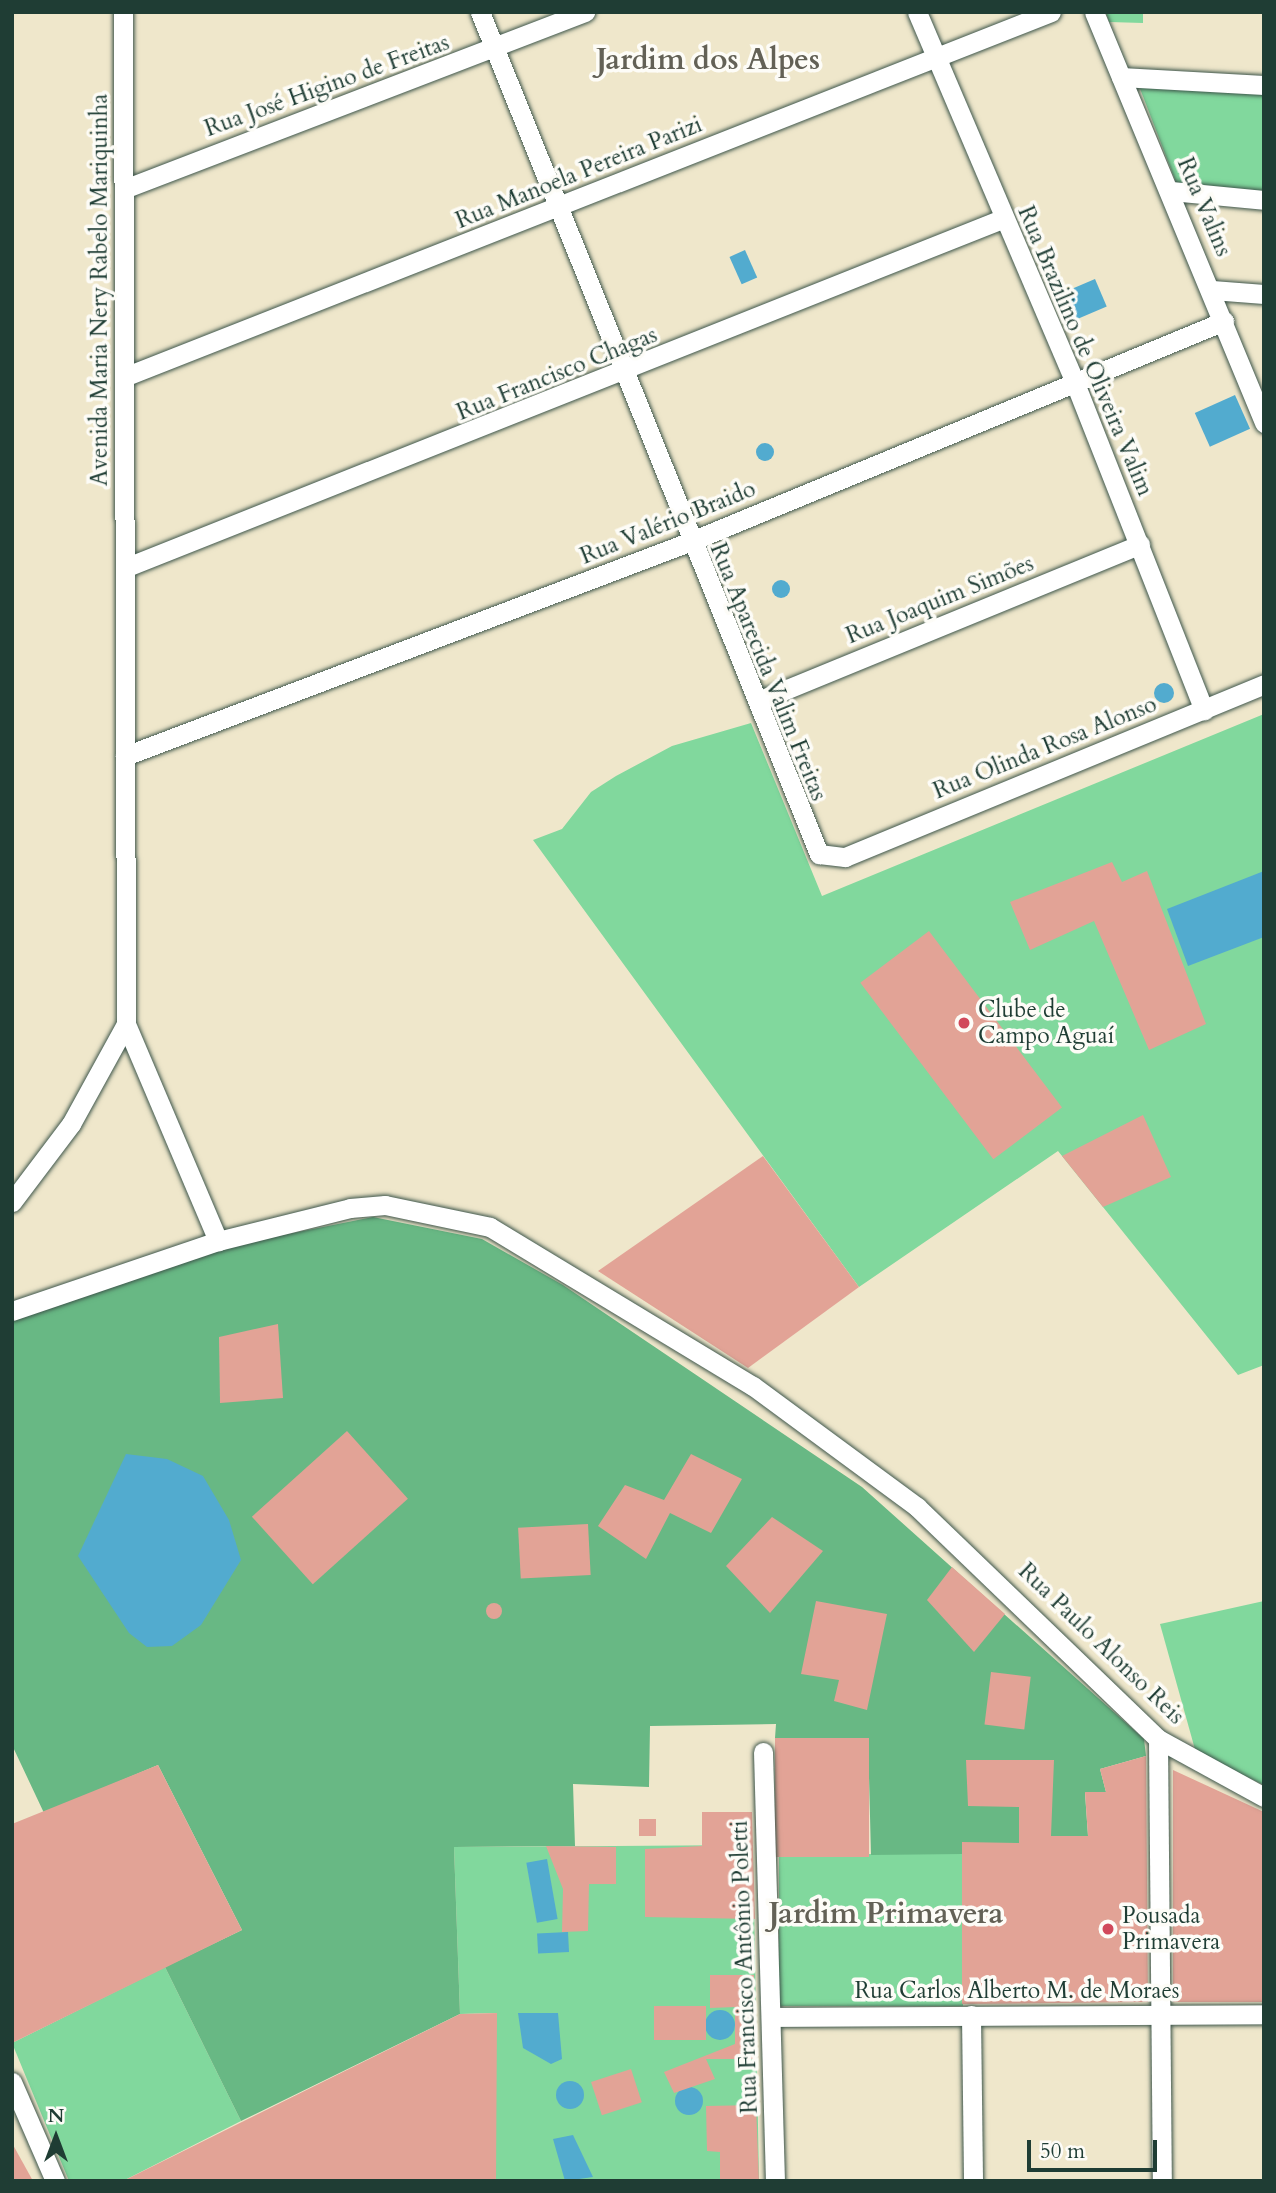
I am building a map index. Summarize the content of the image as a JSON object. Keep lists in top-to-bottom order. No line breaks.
{"streets":{"street":["Rua José Higino de Freitas","Rua Manoela Pereira Parizi","Rua Valins","Avenida Maria Nery Rabelo Mariquinha","Rua Brazilino de Oliveira Valim","Rua Francisco Chagas","Rua Valério Braido","Rua Joaquim Simões","Rua Aparecida Valim Freitas","Rua Olinda Rosa Alonso","Rua Paulo Alonso Reis","Rua Francisco Antônio Poletti","Rua Carlos Alberto M. de Moraes"]},"crossings":[["Rua José Higino de Freitas","Avenida Maria Nery Rabelo Mariquinha"],["Rua José Higino de Freitas","Rua Aparecida Valim Freitas"],["Rua Manoela Pereira Parizi","Avenida Maria Nery Rabelo Mariquinha"],["Rua Manoela Pereira Parizi","Rua Brazilino de Oliveira Valim"],["Rua Manoela Pereira Parizi","Rua Aparecida Valim Freitas"],["Rua Valins","Rua Valério Braido"],["Avenida Maria Nery Rabelo Mariquinha","Rua Francisco Chagas"],["Avenida Maria Nery Rabelo Mariquinha","Rua Valério Braido"],["Rua Brazilino de Oliveira Valim","Rua Francisco Chagas"],["Rua Brazilino de Oliveira Valim","Rua Valério Braido"],["Rua Brazilino de Oliveira Valim","Rua Joaquim Simões"],["Rua Brazilino de Oliveira Valim","Rua Olinda Rosa Alonso"],["Rua Francisco Chagas","Rua Aparecida Valim Freitas"],["Rua Valério Braido","Rua Aparecida Valim Freitas"],["Rua Joaquim Simões","Rua Aparecida Valim Freitas"],["Rua Aparecida Valim Freitas","Rua Olinda Rosa Alonso"],["Rua Francisco Antônio Poletti","Rua Carlos Alberto M. de Moraes"]],"districts":["Jardim dos Alpes","Jardim Primavera"],"places":["Clube de Campo Aguaí","Pousada Primavera"],"scale_bar":"50 m","north":"top"}
